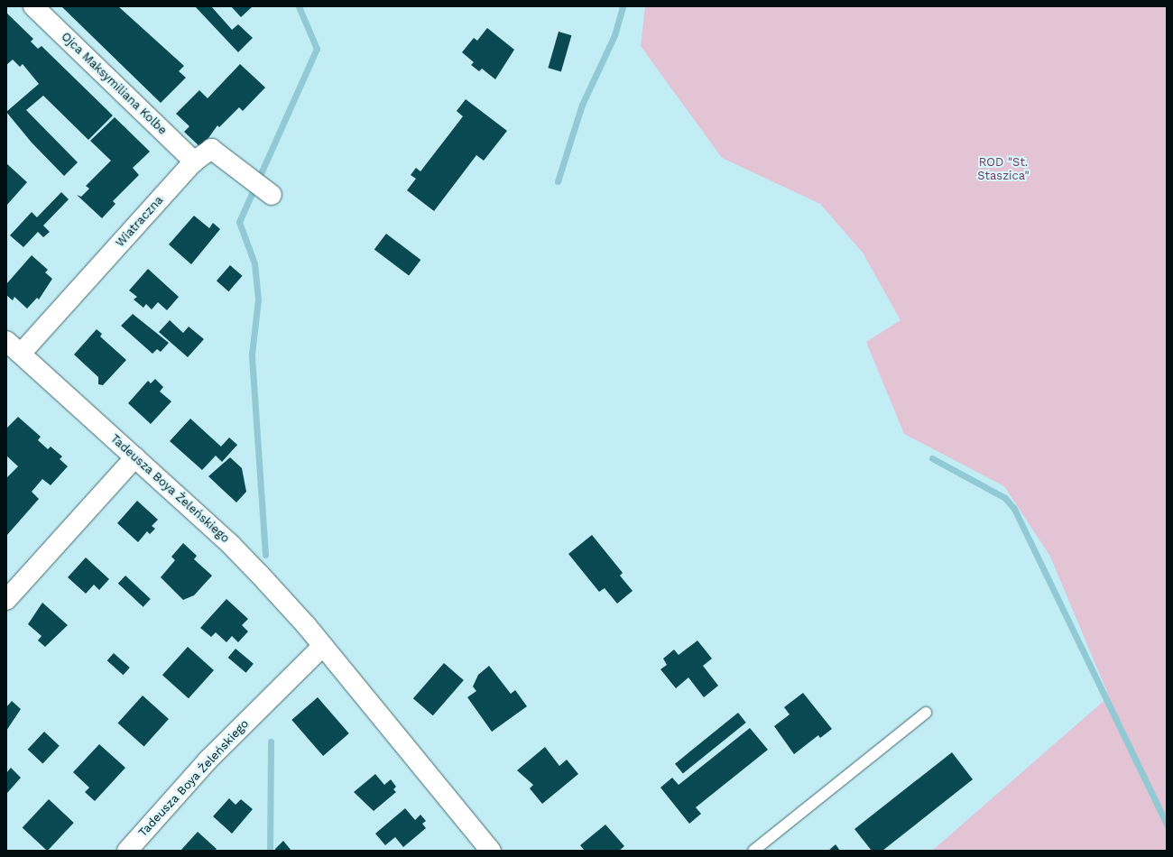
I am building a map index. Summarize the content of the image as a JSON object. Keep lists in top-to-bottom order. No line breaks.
{"streets":{"street":["Ojca Maksymiliana Kolbe","Wiatraczna","Tadeusza Boya Żeleńskiego"]},"crossings":[["Ojca Maksymiliana Kolbe","Wiatraczna"],["Wiatraczna","Tadeusza Boya Żeleńskiego"]],"parks":["ROD \"St. Staszica\""]}
